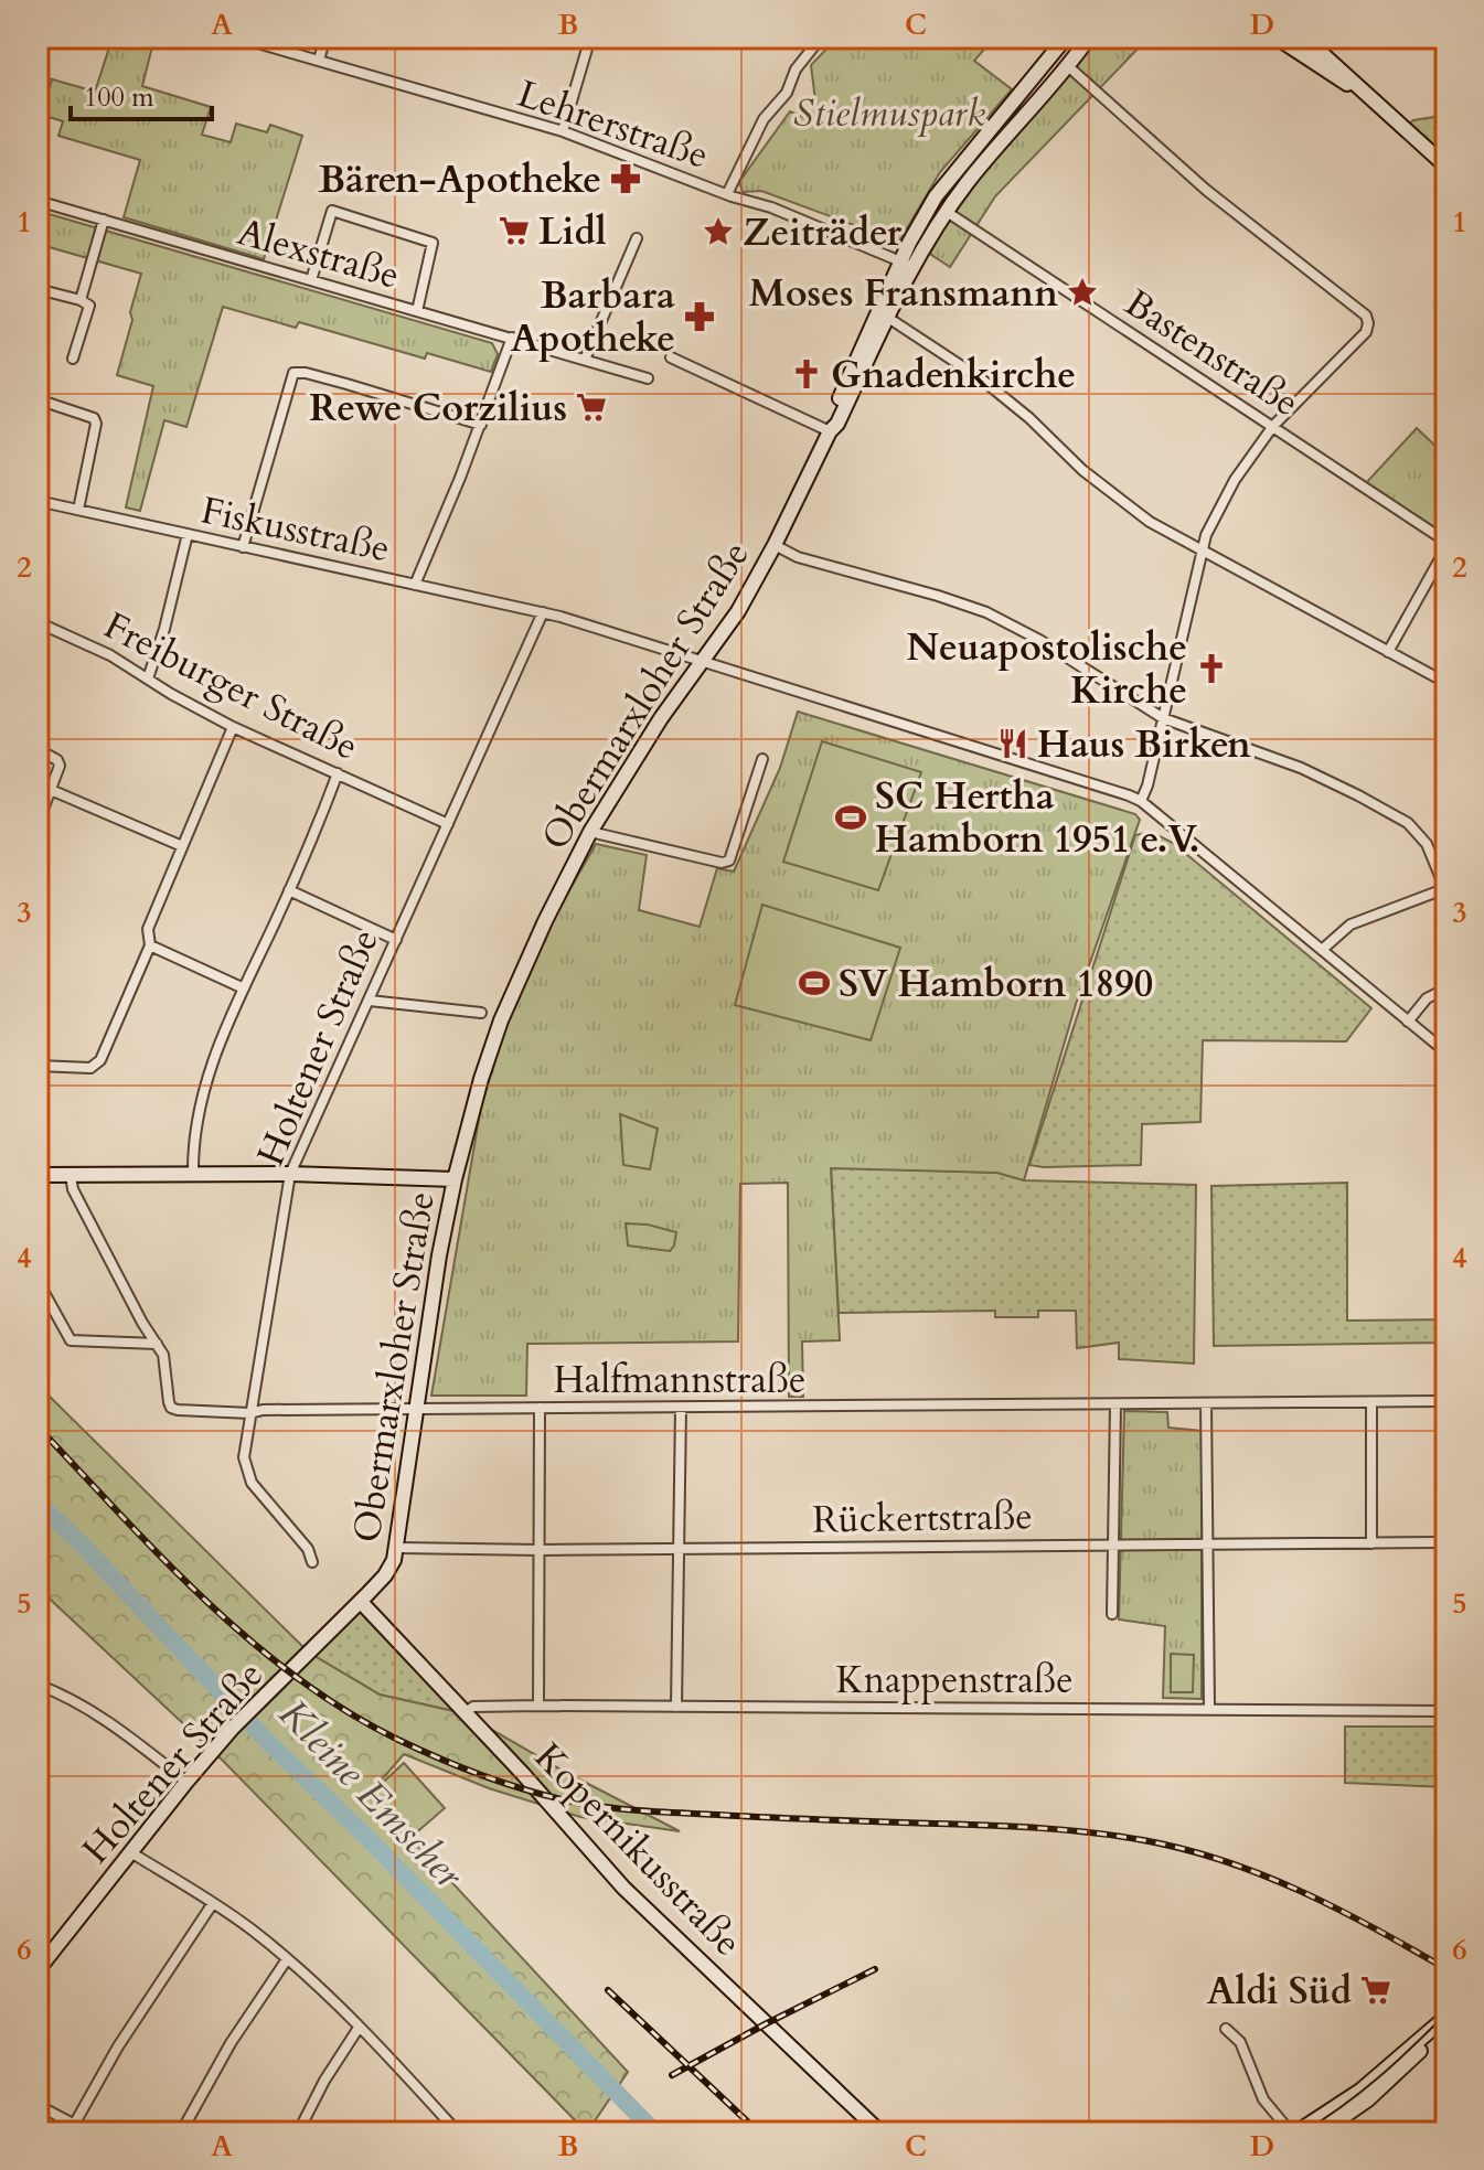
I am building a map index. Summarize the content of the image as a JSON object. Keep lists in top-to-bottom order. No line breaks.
{"streets":{"street":["Lehrerstraße","Alexstraße","Bastenstraße","Fiskusstraße","Freiburger Straße","Obermarxloher Straße","Holtener Straße","Halfmannstraße","Rückertstraße","Knappenstraße","Kopernikusstraße"]},"crossings":[["Lehrerstraße","Obermarxloher Straße"],["Bastenstraße","Obermarxloher Straße"],["Fiskusstraße","Obermarxloher Straße"],["Fiskusstraße","Holtener Straße"],["Freiburger Straße","Holtener Straße"],["Obermarxloher Straße","Holtener Straße"],["Obermarxloher Straße","Halfmannstraße"],["Obermarxloher Straße","Rückertstraße"],["Obermarxloher Straße","Kopernikusstraße"],["Holtener Straße","Halfmannstraße"],["Holtener Straße","Kopernikusstraße"],["Knappenstraße","Kopernikusstraße"]],"water":["Kleine Emscher"],"parks":["Stielmuspark"],"places":{"pharmacy":["Bären-Apotheke","Barbara Apotheke"],"supermarket":["Lidl","Rewe Corzilius","Aldi Süd"],"place":["Zeiträder","Moses Fransmann"],"church":["Gnadenkirche","Neuapostolische Kirche"],"restaurant":["Haus Birken"],"sports":["SC Hertha Hamborn 1951 e.V.","SV Hamborn 1890"]},"scale_bar":"100 m","grid":{"columns":["A","B","C","D"],"rows":["1","2","3","4","5","6"]}}
